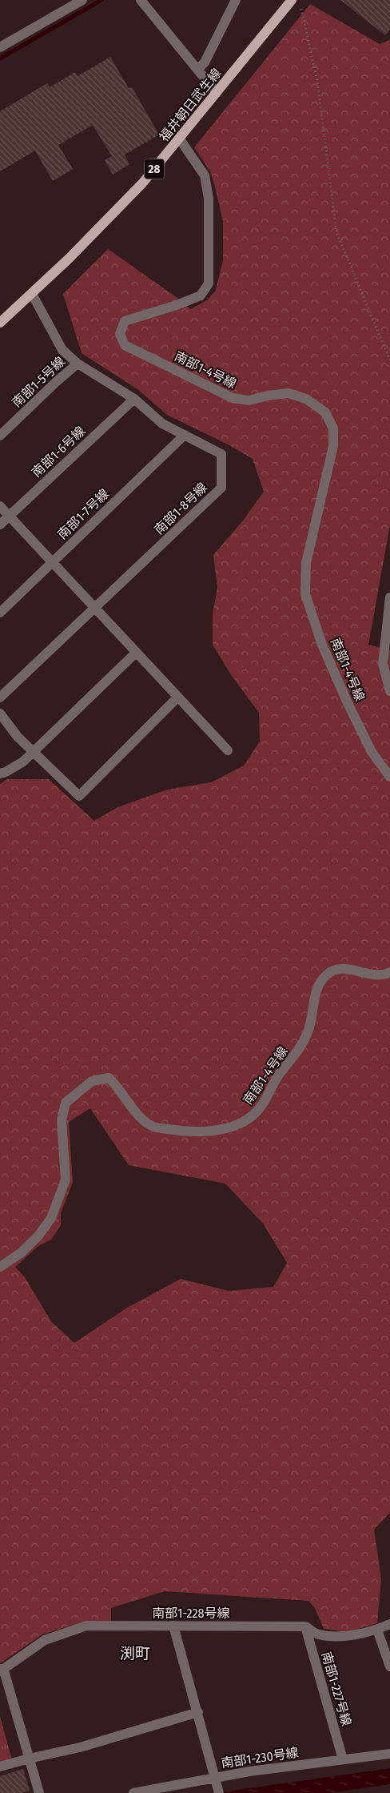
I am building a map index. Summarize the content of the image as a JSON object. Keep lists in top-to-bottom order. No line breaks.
{"streets":{"main road":["福井朝日武生線","28"],"street":["南部1-4号線","南部1-5号線","南部1-6号線","南部1-8号線","南部1-7号線","南部1-228号線","南部1-227号線","南部1-230号線"]},"crossings":[["福井朝日武生線","南部1-4号線"],["福井朝日武生線","南部1-8号線"],["南部1-5号線","南部1-8号線"],["南部1-6号線","南部1-8号線"],["南部1-8号線","南部1-7号線"],["南部1-228号線","南部1-227号線"],["南部1-227号線","南部1-230号線"]],"districts":["渕町"]}
